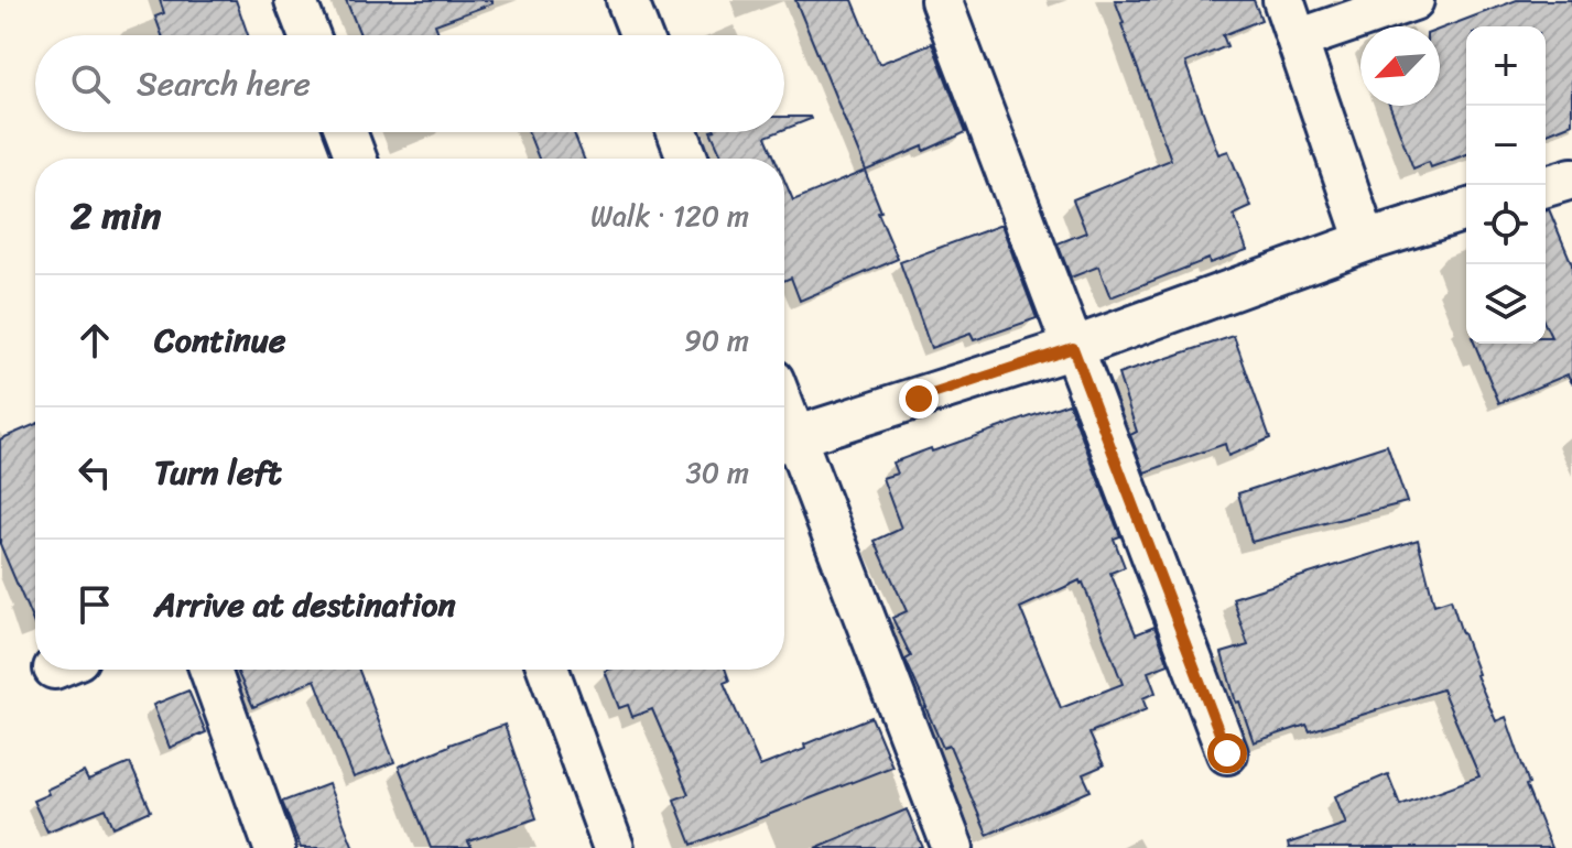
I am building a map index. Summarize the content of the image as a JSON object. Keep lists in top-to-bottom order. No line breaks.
{"north":"bottom left","page":{"map_buttons":["+","−"],"search":"Search here","heading":["2 min","Walk · 120 m"],"list":[["Continue","90 m"],["Turn left","30 m"],"Arrive at destination"]}}
